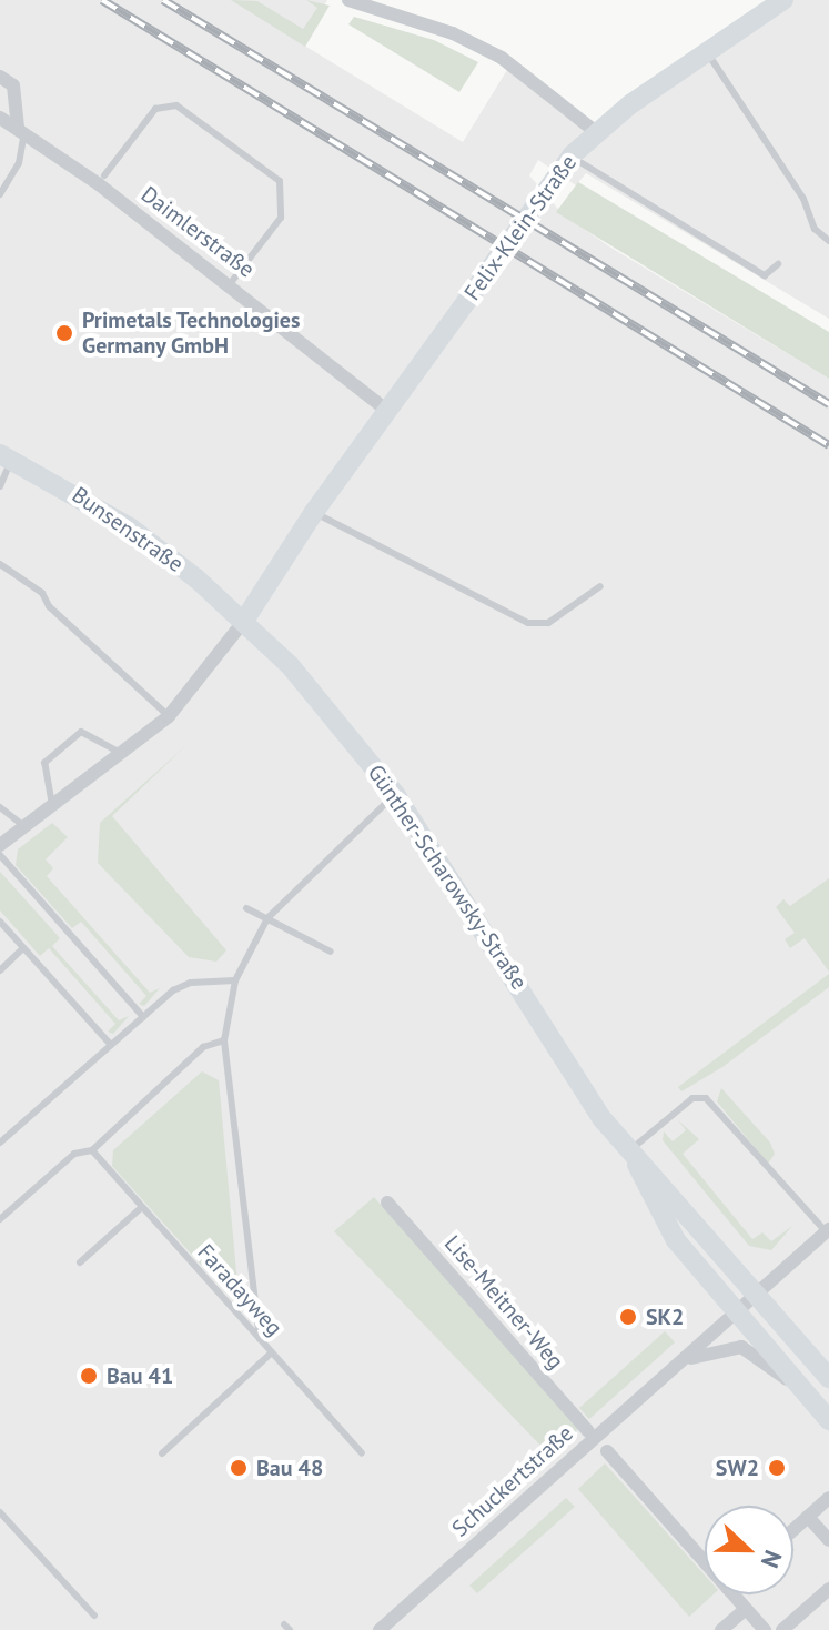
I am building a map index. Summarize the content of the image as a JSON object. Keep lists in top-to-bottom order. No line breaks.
{"streets":{"street":["Felix-Klein-Straße","Daimlerstraße","Bunsenstraße","Günther-Scharowsky-Straße","Lise-Meitner-Weg","Schuckertstraße"],"lane":["Faradayweg"]},"crossings":[["Felix-Klein-Straße","Daimlerstraße"],["Felix-Klein-Straße","Bunsenstraße"],["Felix-Klein-Straße","Günther-Scharowsky-Straße"],["Bunsenstraße","Günther-Scharowsky-Straße"],["Günther-Scharowsky-Straße","Schuckertstraße"]],"places":["Primetals Technologies Germany GmbH","SK2","Bau 41","Bau 48","SW2"],"north":"right"}
